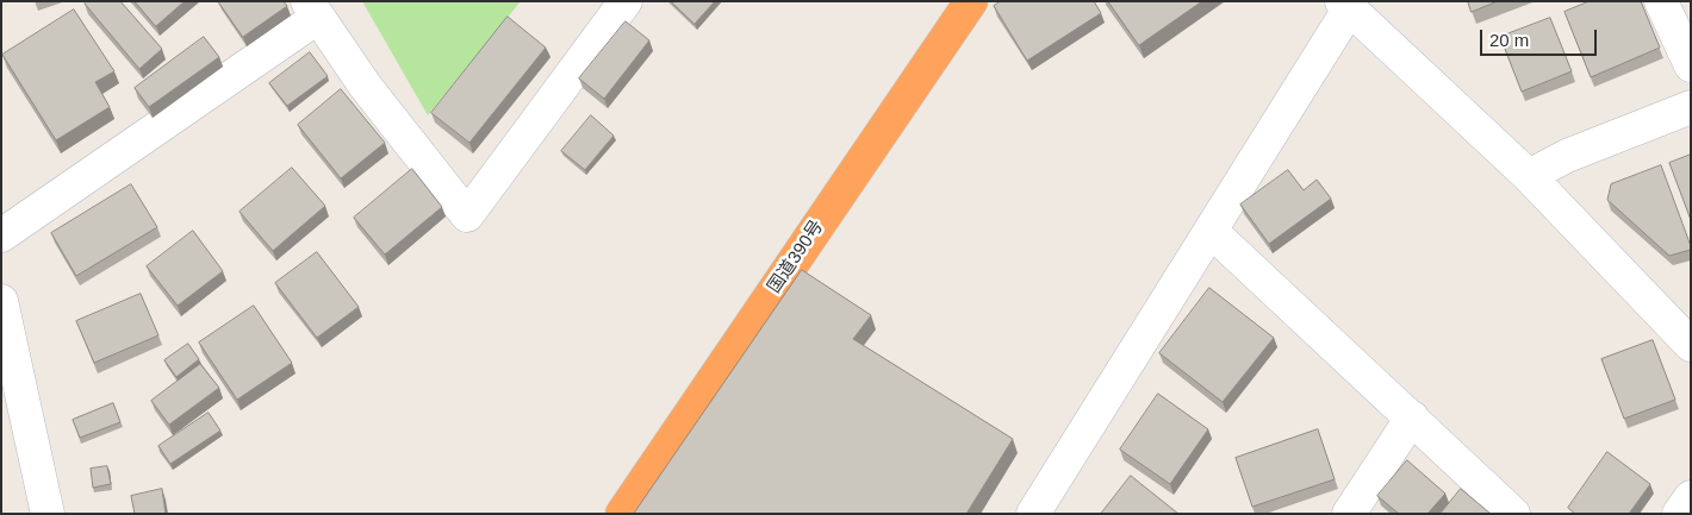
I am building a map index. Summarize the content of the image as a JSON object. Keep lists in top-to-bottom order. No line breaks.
{"streets":{"highway":["国道390号"]},"scale_bar":"20 m"}
